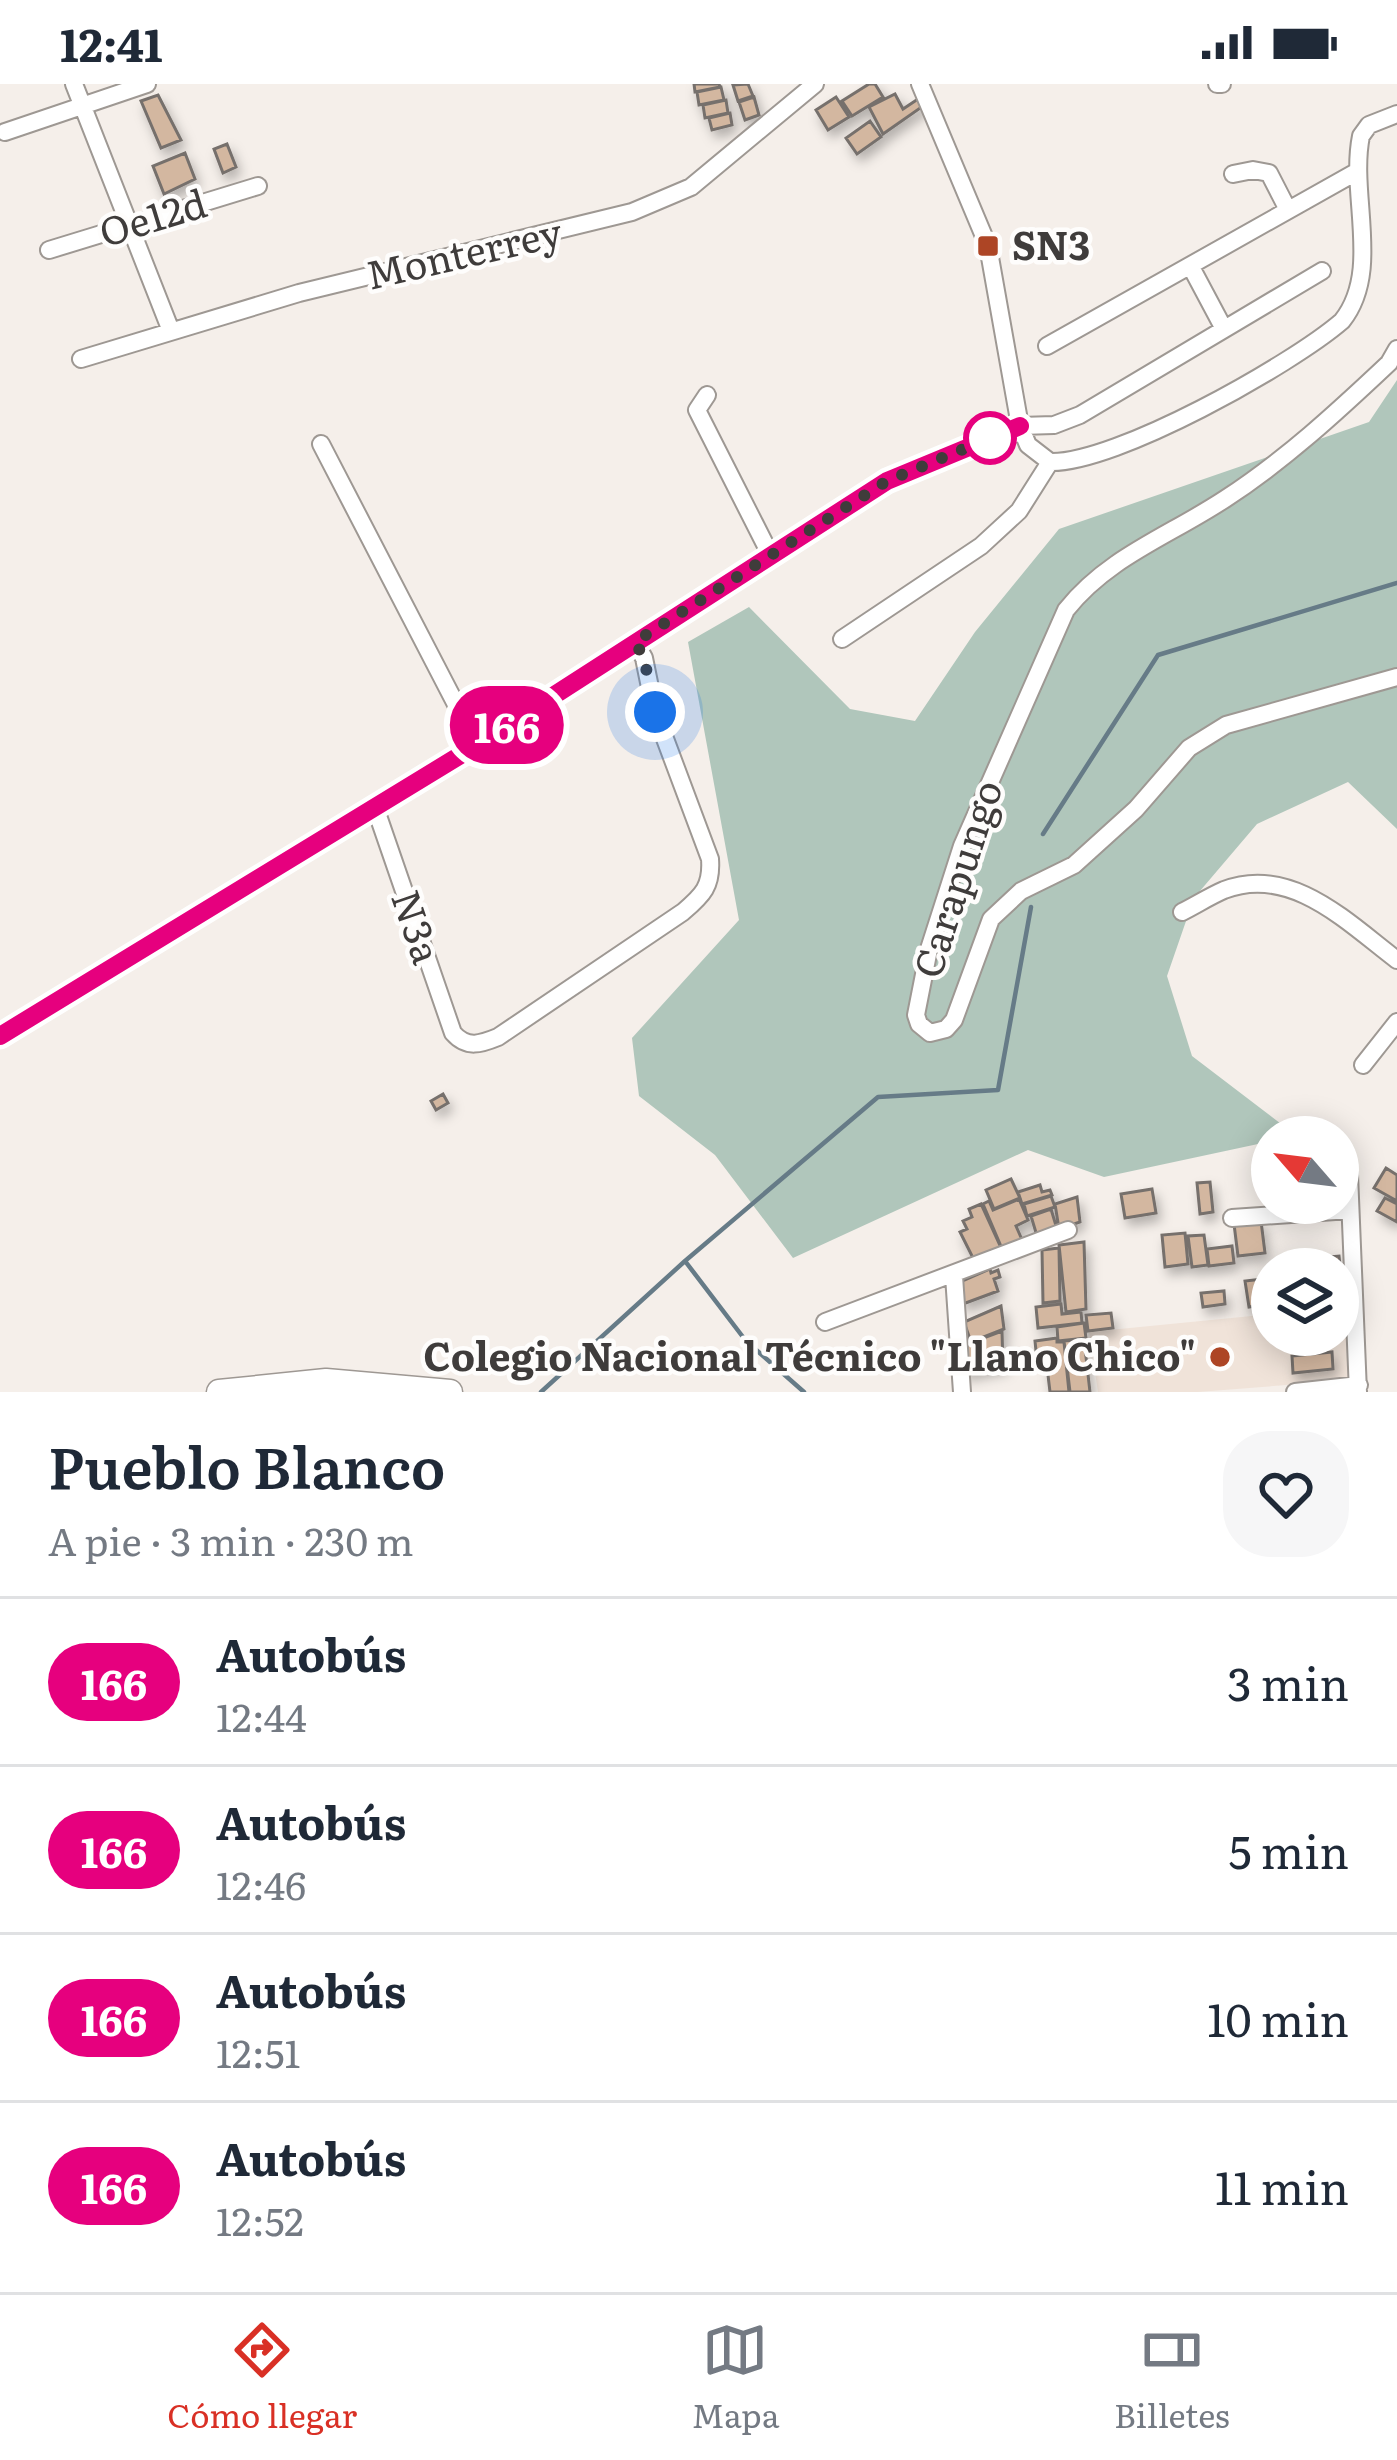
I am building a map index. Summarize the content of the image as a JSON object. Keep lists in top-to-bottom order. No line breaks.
{"streets":{"street":["Oe12d","Monterrey","Carapungo","N3a"]},"places":{"transit":["SN3"],"other":["Colegio Nacional Técnico \"Llano Chico\""]},"lines":["bus line 166"],"north":"top left","page":{"status":"12:41","on_map":"166","heading":["Pueblo Blanco","A pie · 3 min · 230 m"],"list":[{"mark":"166","name":"Autobús","note":"12:44","value":"3 min"},{"mark":"166","name":"Autobús","note":"12:46","value":"5 min"},{"mark":"166","name":"Autobús","note":"12:51","value":"10 min"},{"mark":"166","name":"Autobús","note":"12:52","value":"11 min"}],"tabs":["Cómo llegar","Mapa","Billetes"]}}
